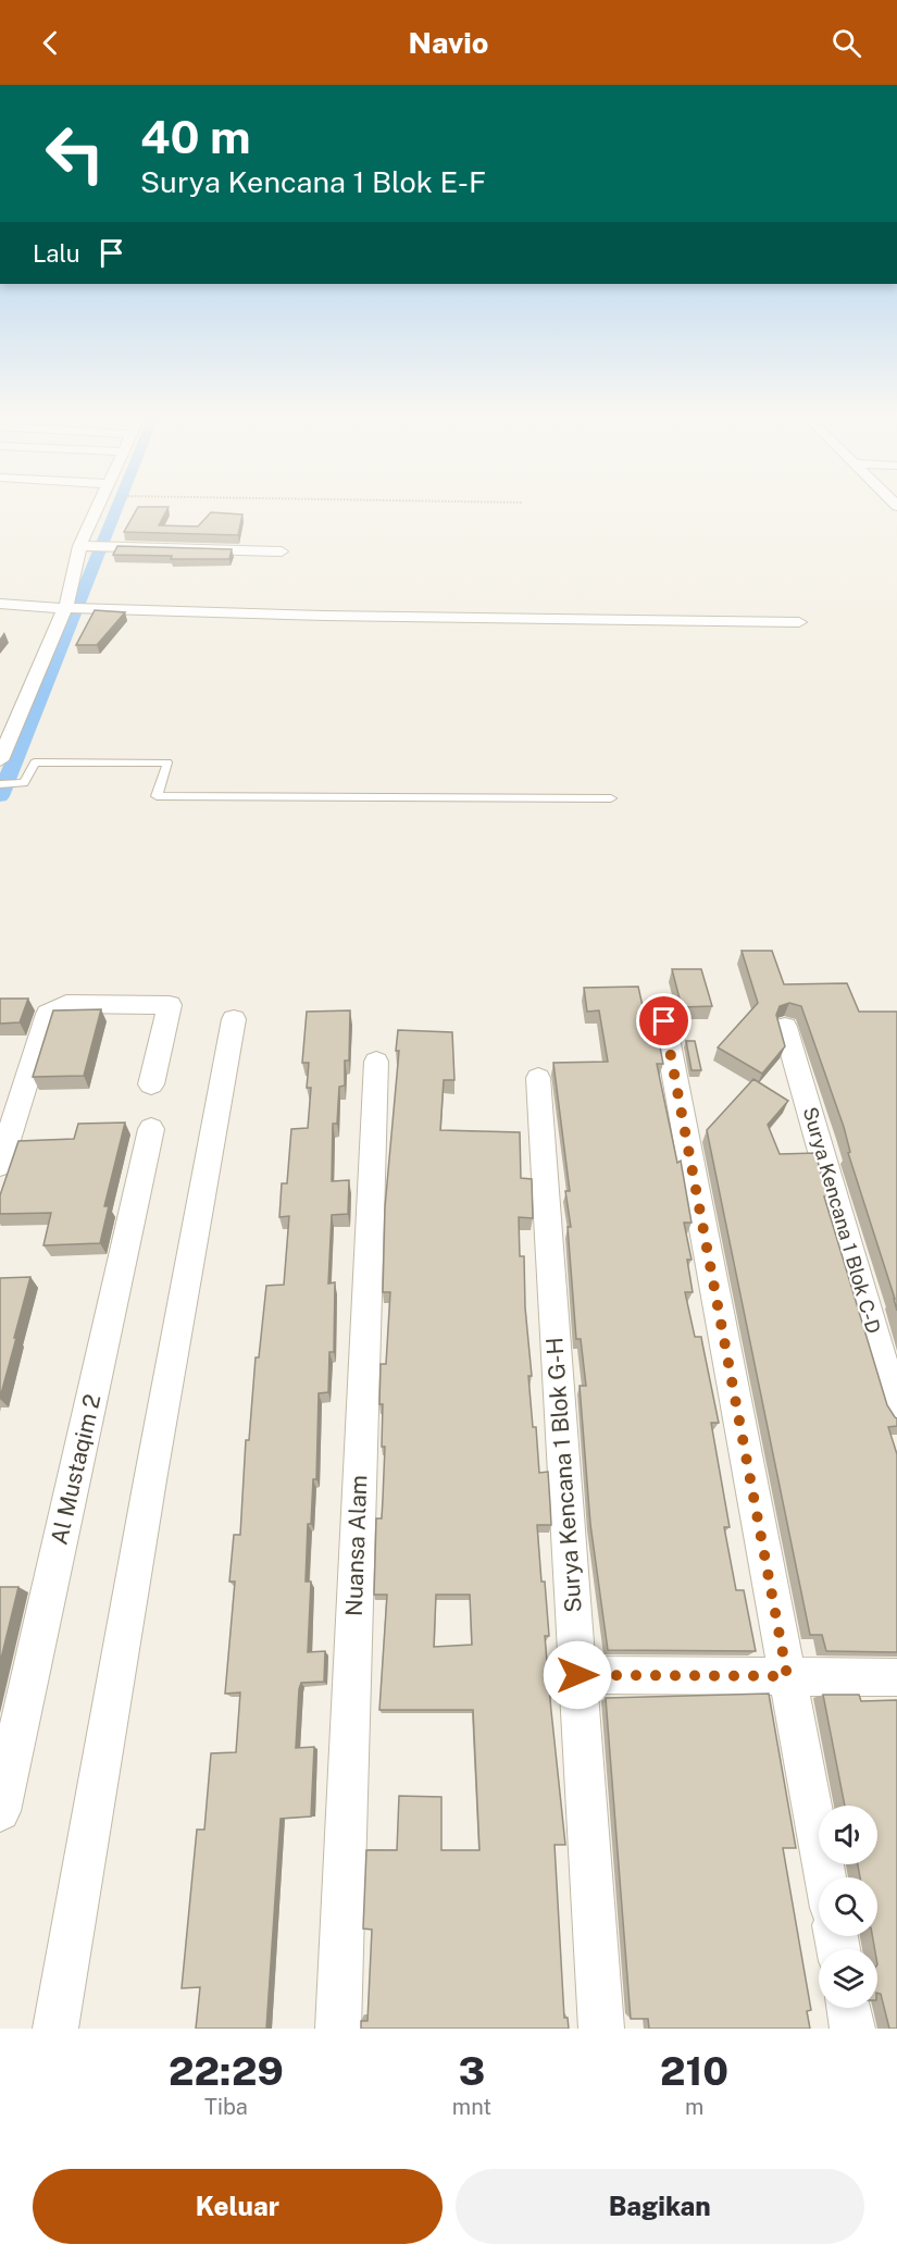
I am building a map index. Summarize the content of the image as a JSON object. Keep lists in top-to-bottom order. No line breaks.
{"streets":{"street":["Surya Kencana 1 Blok C-D","Al Mustaqim 2","Surya Kencana 1 Blok G-H","Nuansa Alam"]},"page":{"header":"Navio","turn":["40 m","Surya Kencana 1 Blok E-F"],"then":"Lalu","eta":["22:29","Tiba","3","mnt","210","m"],"buttons":["Keluar","Bagikan"]}}
